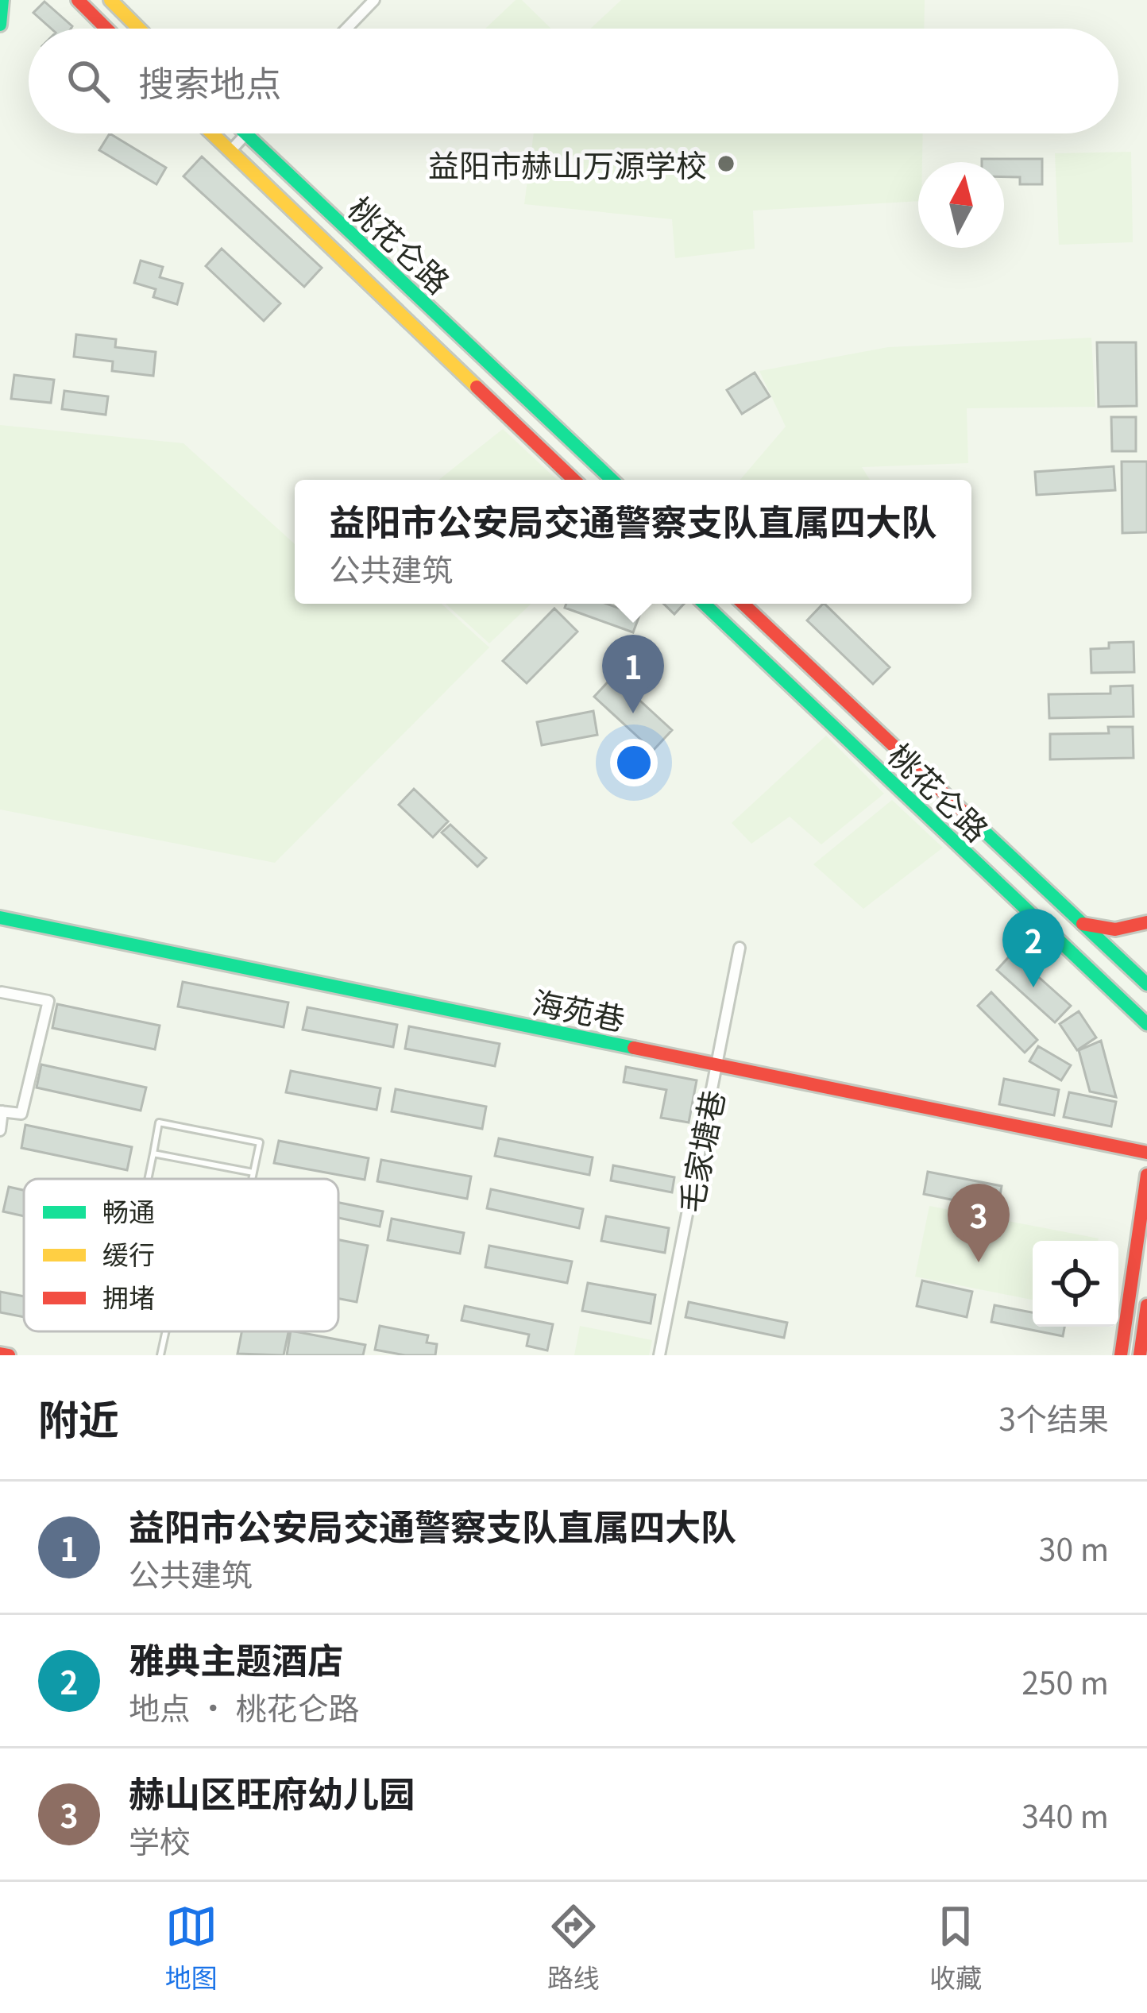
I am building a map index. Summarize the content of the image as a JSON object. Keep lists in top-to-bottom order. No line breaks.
{"streets":{"main road":["桃花仑路","海苑巷"],"street":["毛家塘巷"]},"crossings":[["海苑巷","毛家塘巷"]],"places":["益阳市赫山万源学校"],"legend":["畅通","缓行","拥堵"],"north":"top","page":{"search":"搜索地点","popup":["益阳市公安局交通警察支队直属四大队","公共建筑"],"pins":["1","2","3"],"heading":["附近","3个结果"],"list":[{"mark":"1","name":"益阳市公安局交通警察支队直属四大队","note":"公共建筑","value":"30 m"},{"mark":"2","name":"雅典主题酒店","note":"地点 · 桃花仑路","value":"250 m"},{"mark":"3","name":"赫山区旺府幼儿园","note":"学校","value":"340 m"}],"nav":["地图","路线","收藏"]}}
